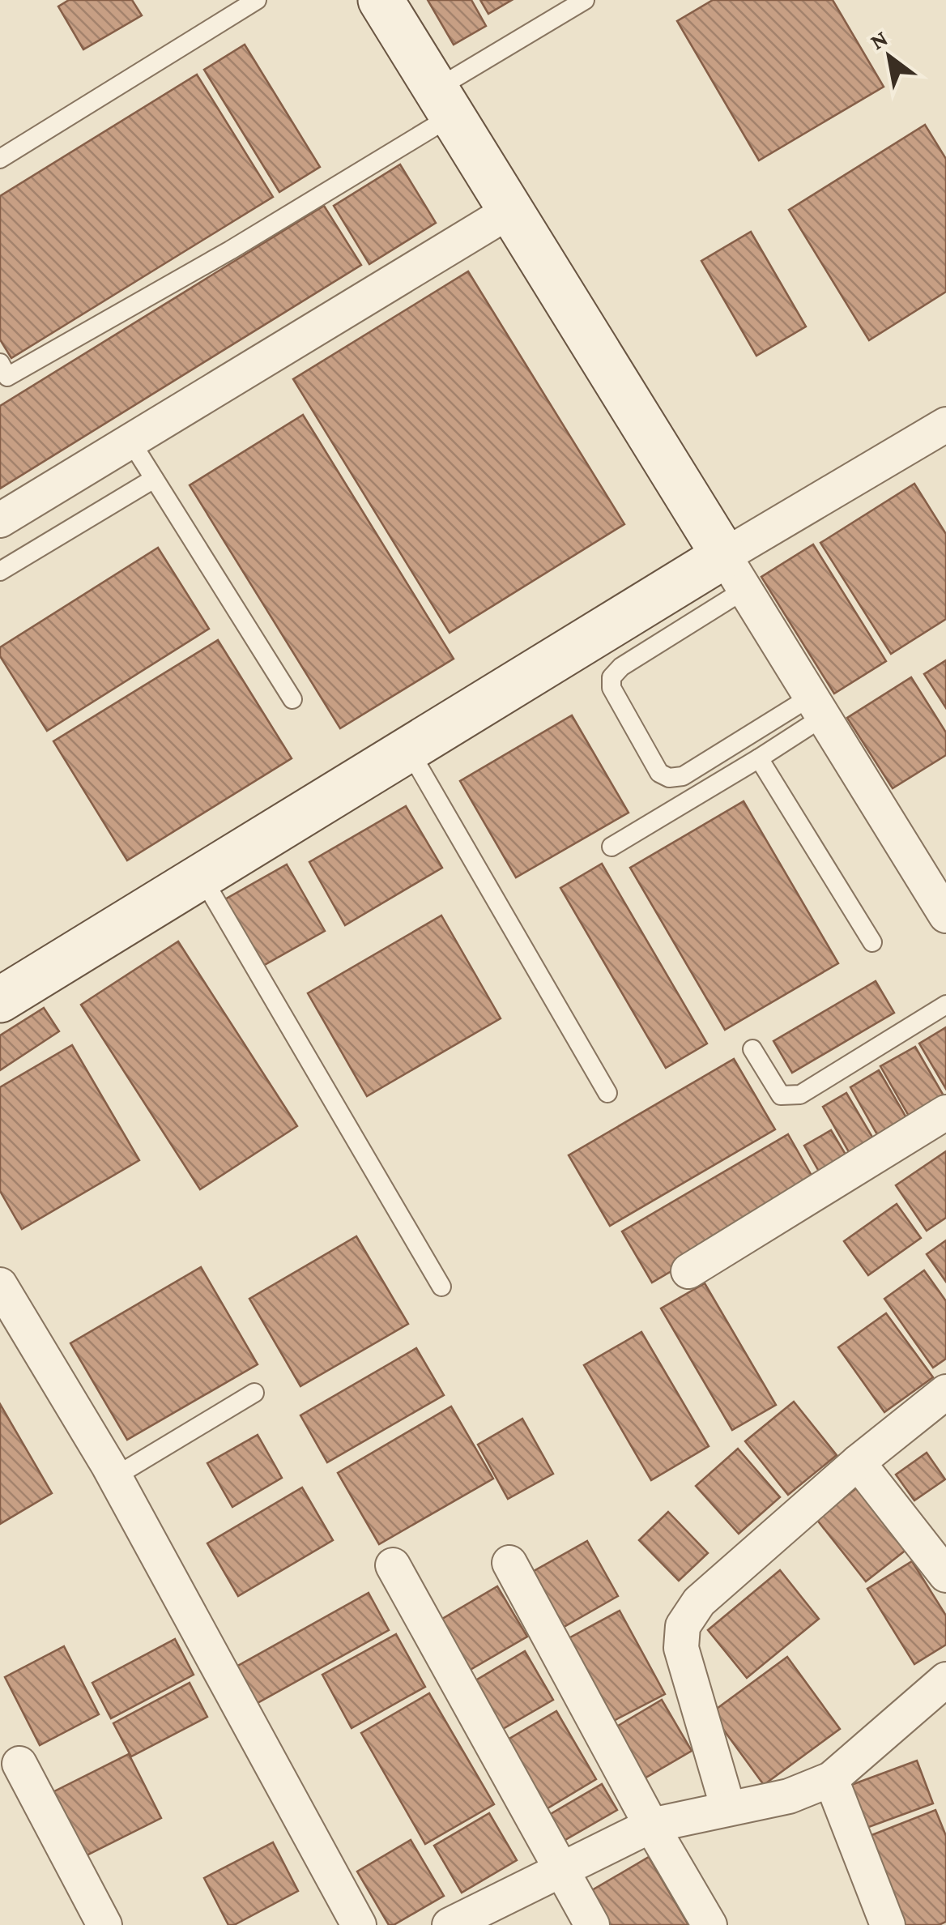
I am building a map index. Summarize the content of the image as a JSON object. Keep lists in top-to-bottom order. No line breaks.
{"north":"top left"}
